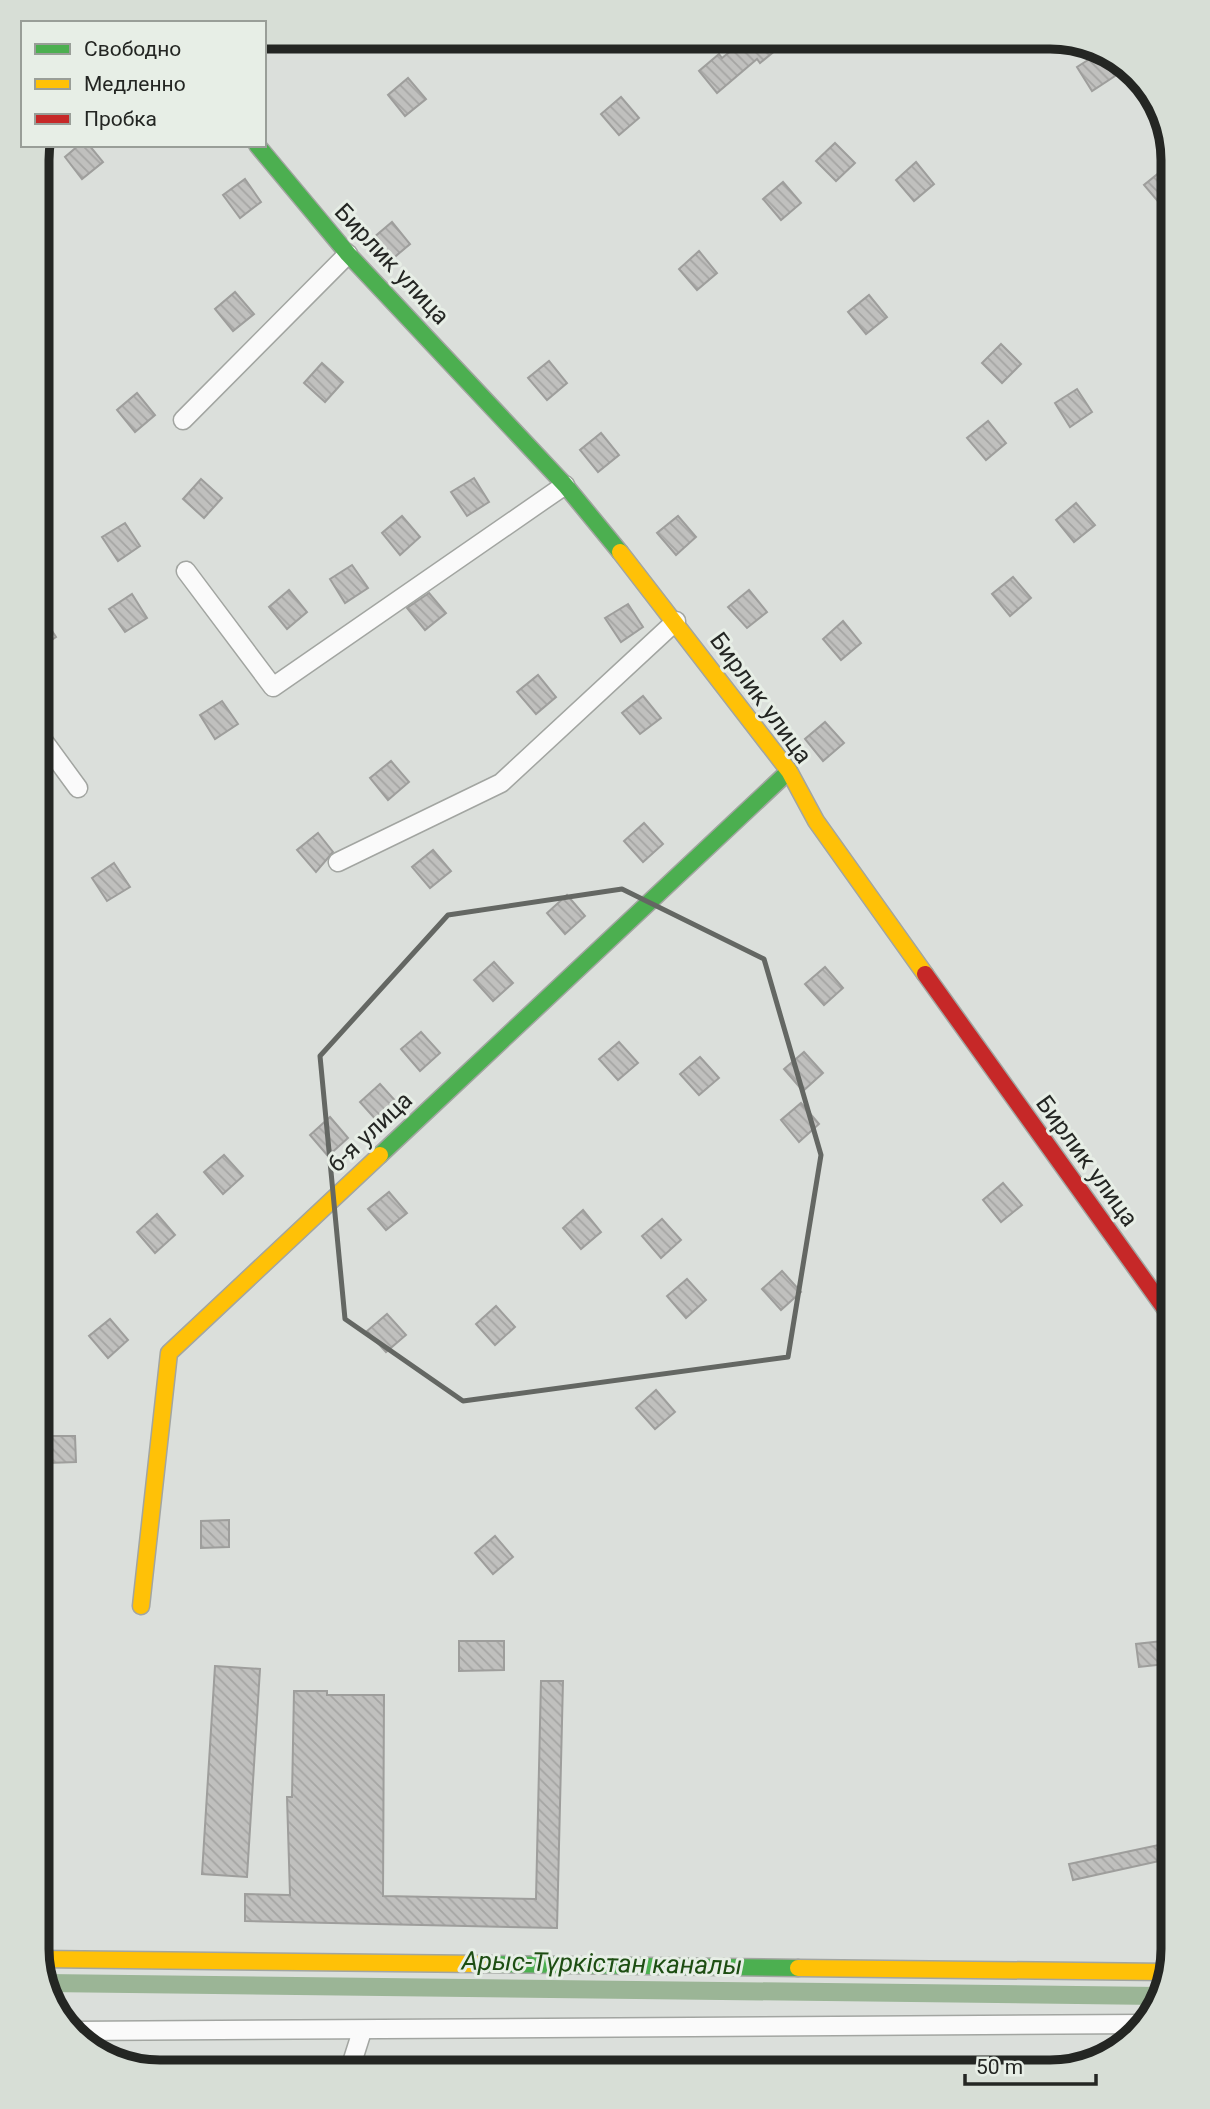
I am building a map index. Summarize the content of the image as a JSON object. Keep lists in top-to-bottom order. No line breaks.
{"streets":{"street":["Бирлик улица","6-я улица"]},"crossings":[["Бирлик улица","6-я улица"]],"water":["Арыс-Түркістан каналы"],"legend":["Свободно","Медленно","Пробка"],"scale_bar":"50 m"}
